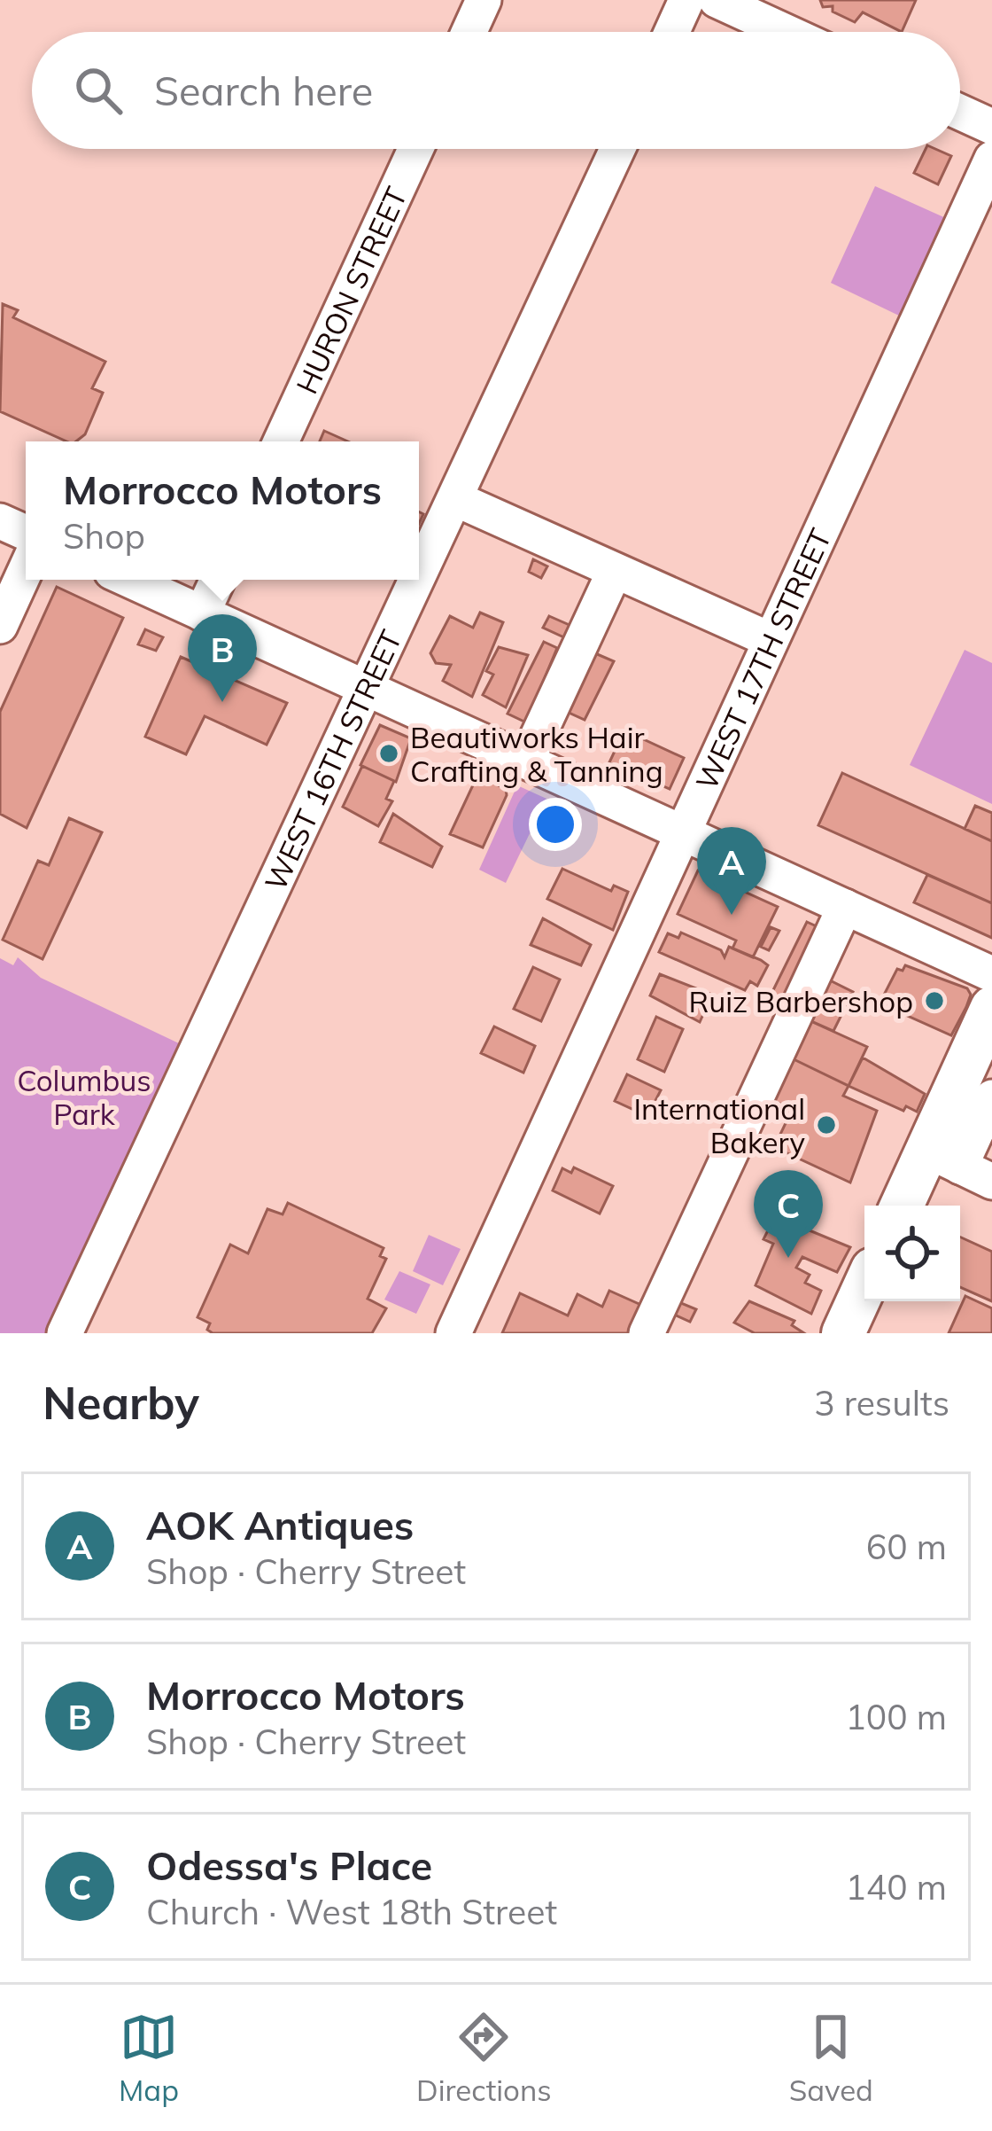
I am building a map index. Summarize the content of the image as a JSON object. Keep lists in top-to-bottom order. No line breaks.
{"streets":{"street":["HURON STREET","WEST 17TH STREET","WEST 16TH STREET"]},"parks":["Columbus Park"],"places":["Beautiworks Hair Crafting & Tanning","Ruiz Barbershop","International Bakery"],"page":{"search":"Search here","popup":["Morrocco Motors","Shop"],"pins":["B","A","C"],"heading":["Nearby","3 results"],"list":[{"mark":"A","name":"AOK Antiques","note":"Shop · Cherry Street","value":"60 m"},{"mark":"B","name":"Morrocco Motors","note":"Shop · Cherry Street","value":"100 m"},{"mark":"C","name":"Odessa's Place","note":"Church · West 18th Street","value":"140 m"}],"nav":["Map","Directions","Saved"]}}
